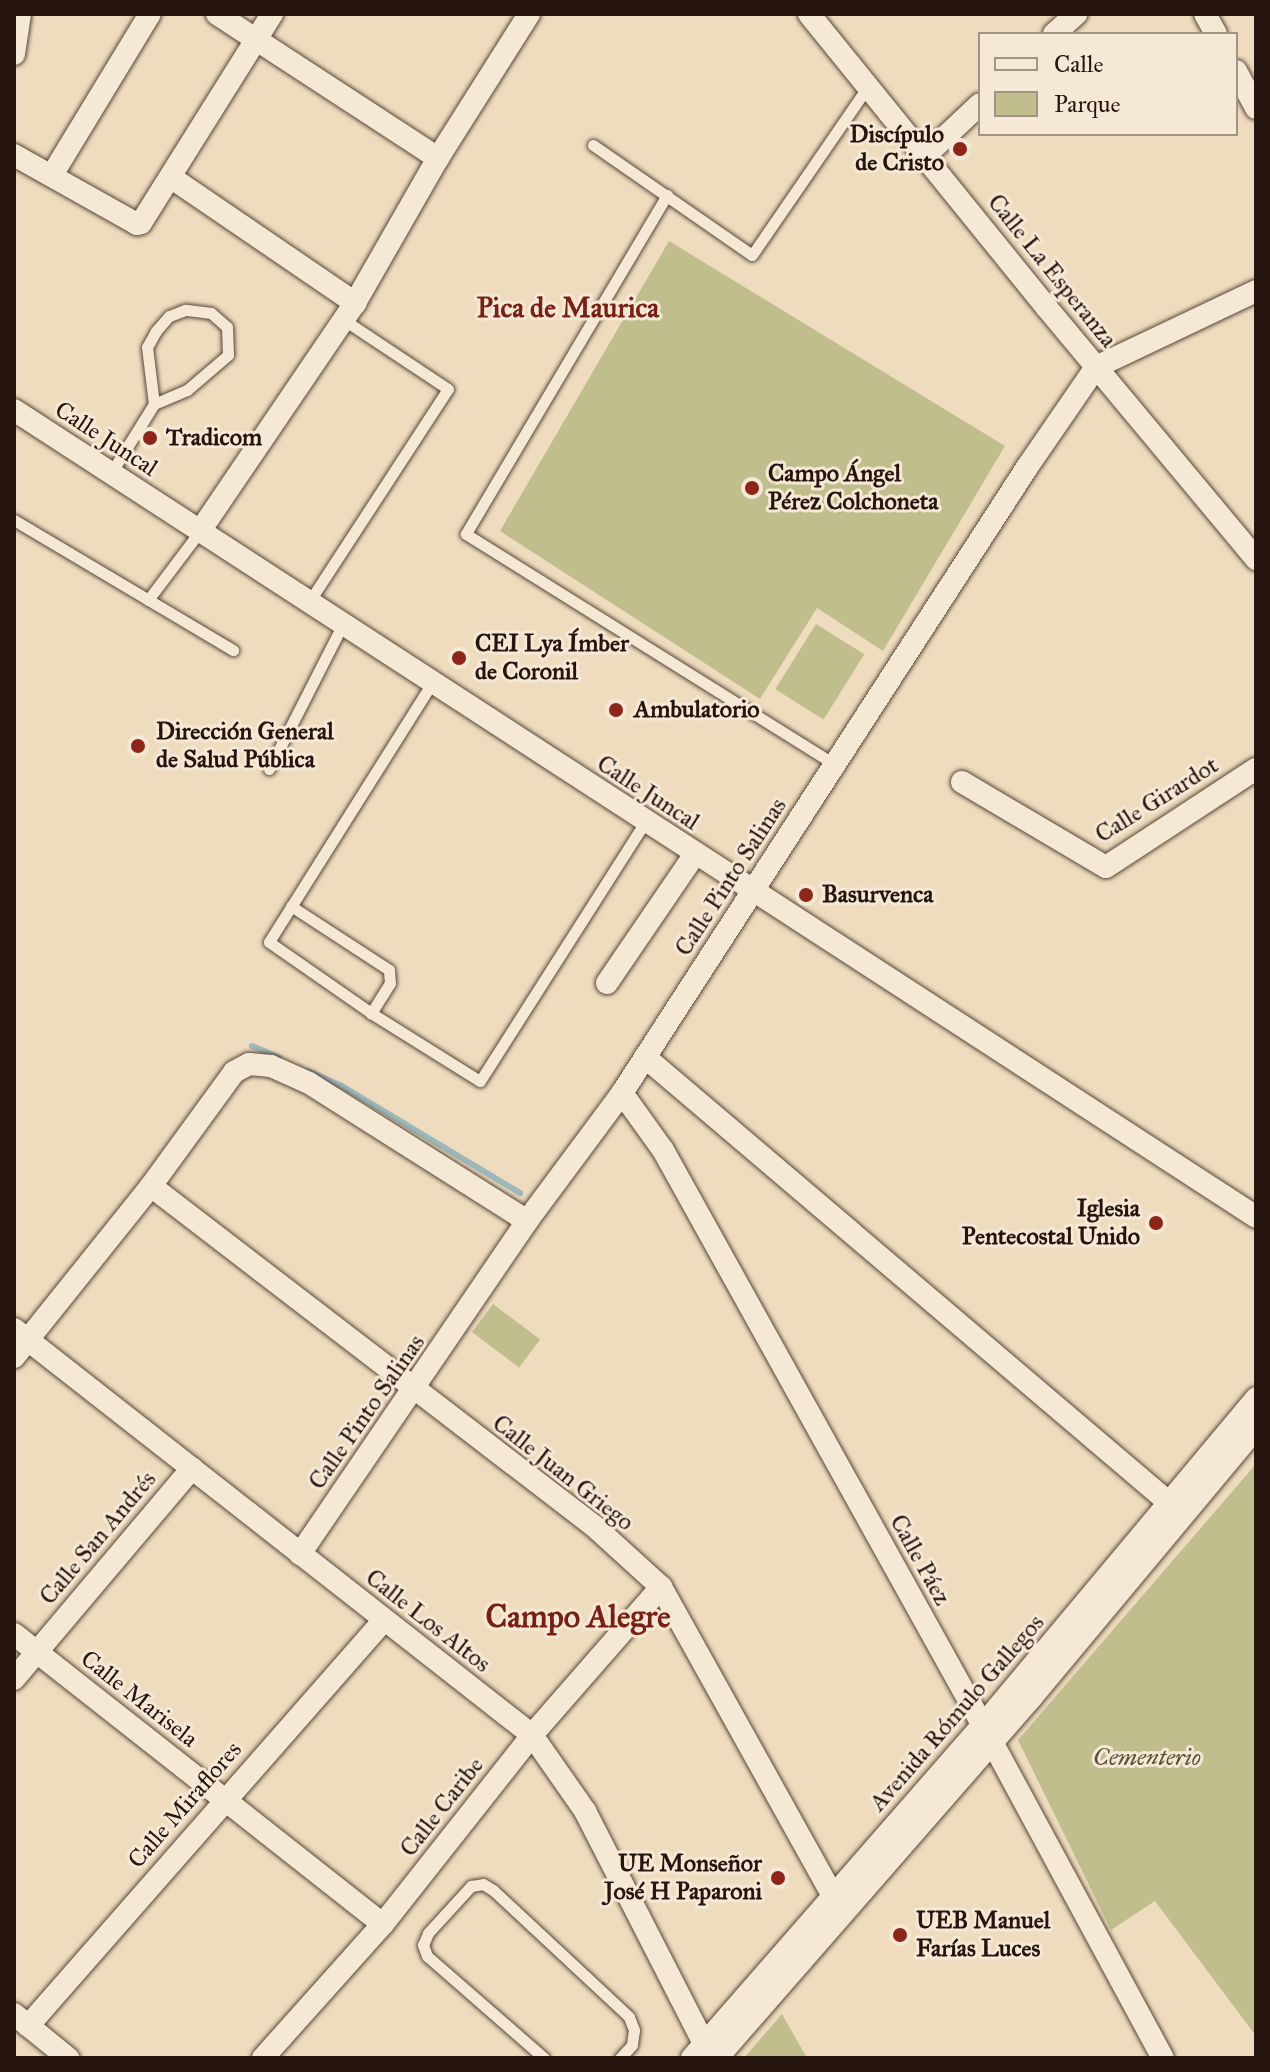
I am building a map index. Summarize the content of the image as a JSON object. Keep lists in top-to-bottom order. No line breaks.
{"streets":{"street":["Calle La Esperanza","Calle Juncal","Calle Girardot","Calle Pinto Salinas","Calle Juan Griego","Calle San Andrés","Calle Páez","Calle Los Altos","Calle Marisela","Avenida Rómulo Gallegos","Calle Miraflores","Calle Caribe"]},"crossings":[["Calle La Esperanza","Calle Pinto Salinas"],["Calle Juncal","Calle Pinto Salinas"],["Calle Pinto Salinas","Calle Juan Griego"],["Calle Pinto Salinas","Calle Páez"],["Calle Pinto Salinas","Calle Los Altos"],["Calle Juan Griego","Avenida Rómulo Gallegos"],["Calle Juan Griego","Calle Caribe"],["Calle San Andrés","Calle Los Altos"],["Calle San Andrés","Calle Marisela"],["Calle Páez","Avenida Rómulo Gallegos"],["Calle Los Altos","Avenida Rómulo Gallegos"],["Calle Los Altos","Calle Miraflores"],["Calle Los Altos","Calle Caribe"],["Calle Marisela","Calle Miraflores"],["Calle Marisela","Calle Caribe"]],"districts":["Pica de Maurica","Campo Alegre"],"parks":["Cementerio"],"places":["Discípulo de Cristo","Tradicom","Campo Ángel Pérez Colchoneta","CEI Lya Ímber de Coronil","Ambulatorio","Dirección General de Salud Pública","Basurvenca","Iglesia Pentecostal Unido","UE Monseñor José H Paparoni","UEB Manuel Farías Luces"],"legend":["Calle","Parque"]}
